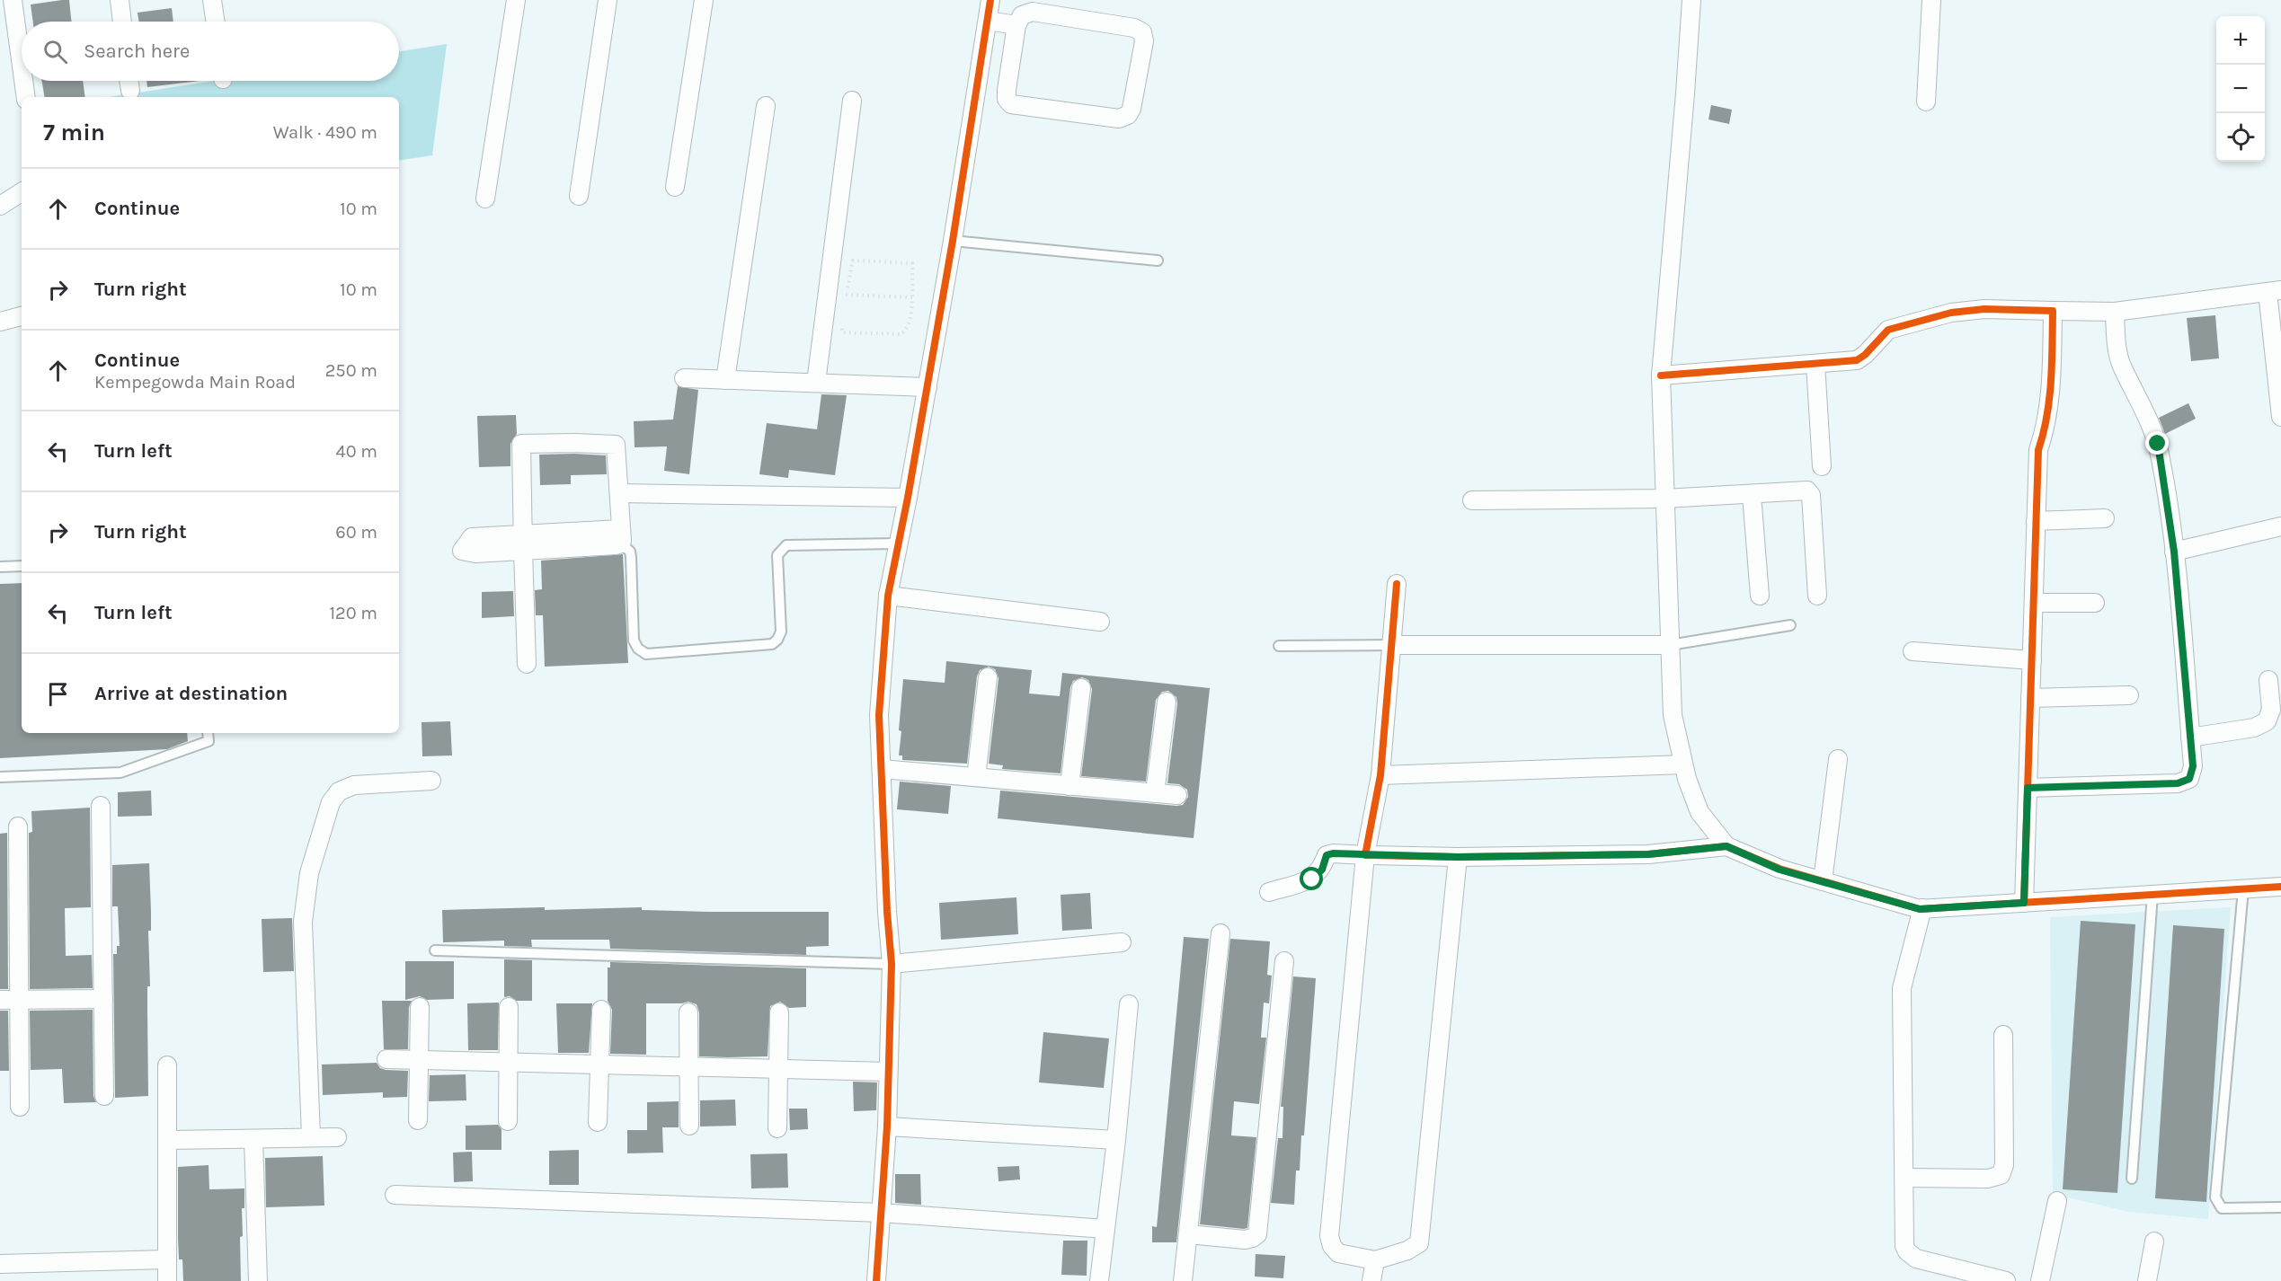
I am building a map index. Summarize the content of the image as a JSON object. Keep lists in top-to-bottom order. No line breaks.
{"page":{"map_buttons":["+","−"],"search":"Search here","heading":["7 min","Walk · 490 m"],"list":[["Continue","10 m"],["Turn right","10 m"],["Continue","Kempegowda Main Road","250 m"],["Turn left","40 m"],["Turn right","60 m"],["Turn left","120 m"],"Arrive at destination"]}}
